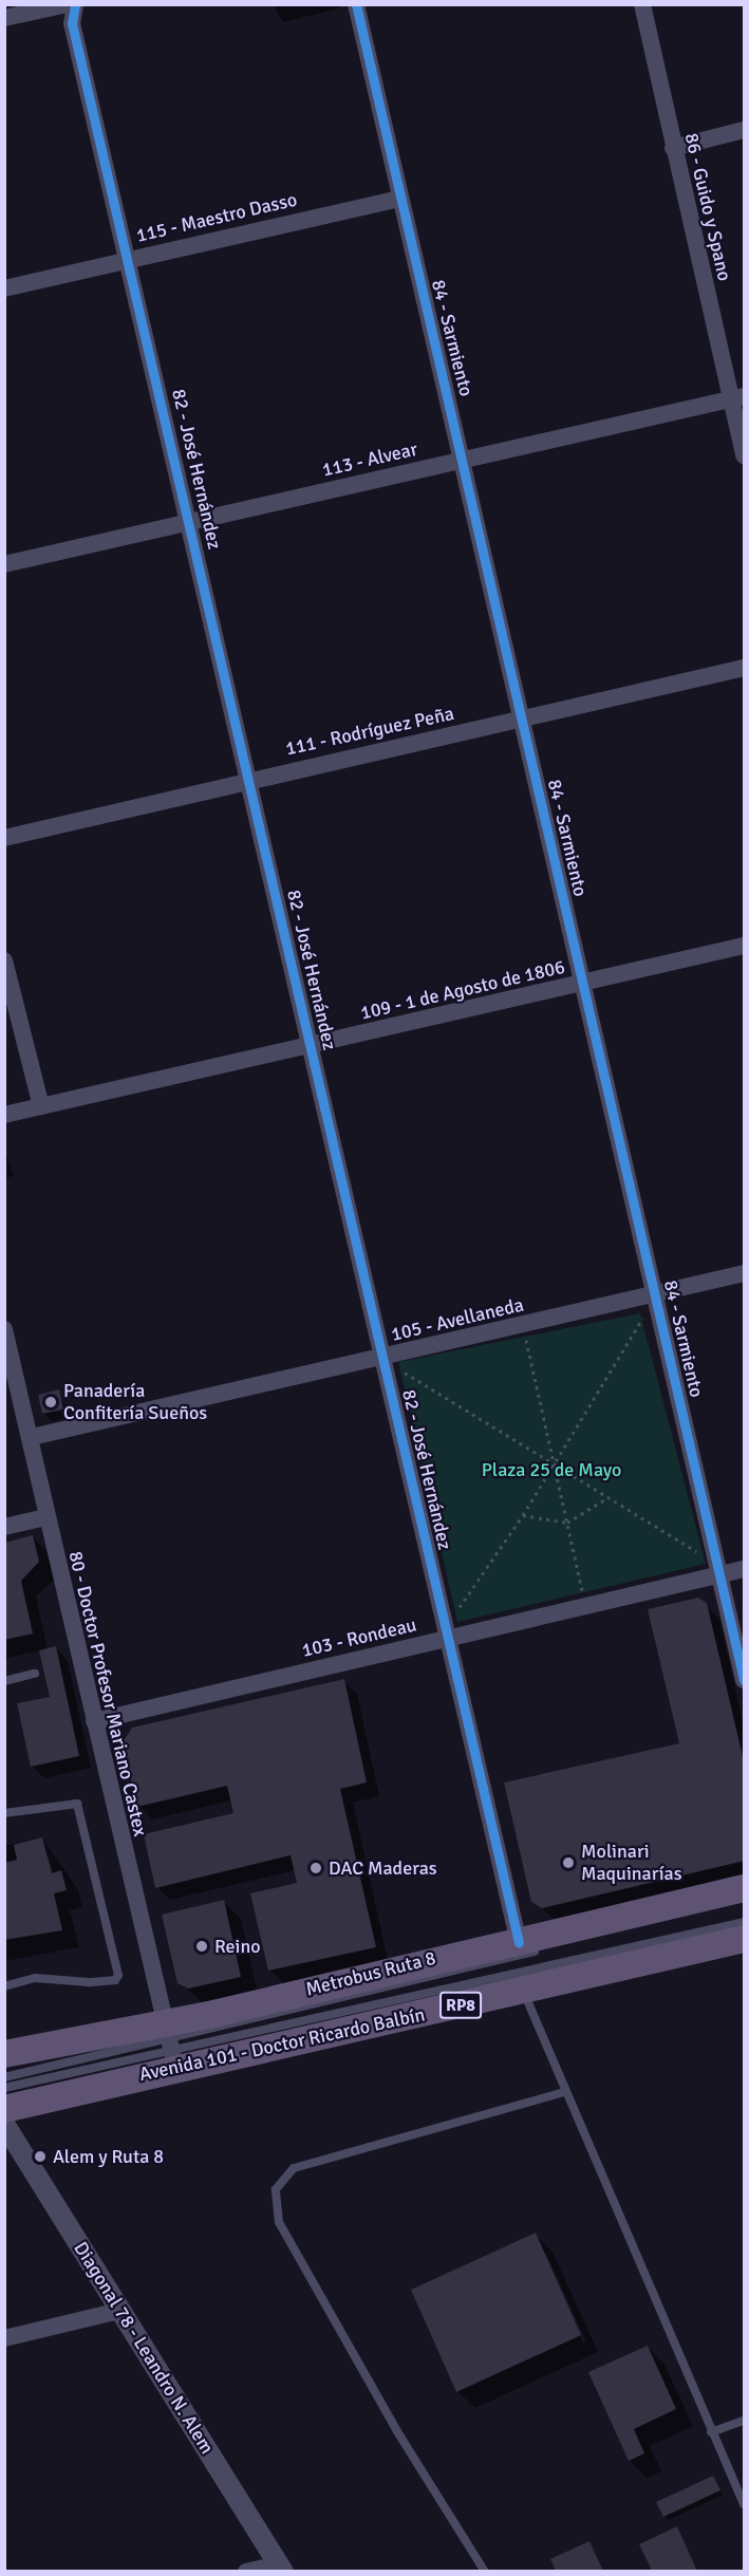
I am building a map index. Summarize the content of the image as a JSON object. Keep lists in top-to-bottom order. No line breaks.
{"streets":{"main road":["RP8","Avenida 101 - Doctor Ricardo Balbín"],"street":["86 - Guido y Spano","115 - Maestro Dasso","84 - Sarmiento","113 - Alvear","82 - José Hernández","111 - Rodríguez Peña","109 - 1 de Agosto de 1806","105 - Avellaneda","103 - Rondeau","80 - Doctor Profesor Mariano Castex","Diagonal 78 - Leandro N. Alem"],"lane":["Metrobus Ruta 8"]},"crossings":[["86 - Guido y Spano","113 - Alvear"],["115 - Maestro Dasso","84 - Sarmiento"],["115 - Maestro Dasso","82 - José Hernández"],["84 - Sarmiento","113 - Alvear"],["84 - Sarmiento","111 - Rodríguez Peña"],["84 - Sarmiento","109 - 1 de Agosto de 1806"],["84 - Sarmiento","105 - Avellaneda"],["84 - Sarmiento","103 - Rondeau"],["113 - Alvear","82 - José Hernández"],["82 - José Hernández","111 - Rodríguez Peña"],["82 - José Hernández","109 - 1 de Agosto de 1806"],["82 - José Hernández","105 - Avellaneda"],["82 - José Hernández","103 - Rondeau"],["82 - José Hernández","Avenida 101 - Doctor Ricardo Balbín"],["105 - Avellaneda","80 - Doctor Profesor Mariano Castex"],["103 - Rondeau","80 - Doctor Profesor Mariano Castex"],["80 - Doctor Profesor Mariano Castex","Metrobus Ruta 8"],["80 - Doctor Profesor Mariano Castex","Avenida 101 - Doctor Ricardo Balbín"],["Metrobus Ruta 8","Avenida 101 - Doctor Ricardo Balbín"]],"parks":["Plaza 25 de Mayo"],"places":["Panadería Confitería Sueños","Molinari Maquinarías","DAC Maderas","Reino","Alem y Ruta 8"]}
